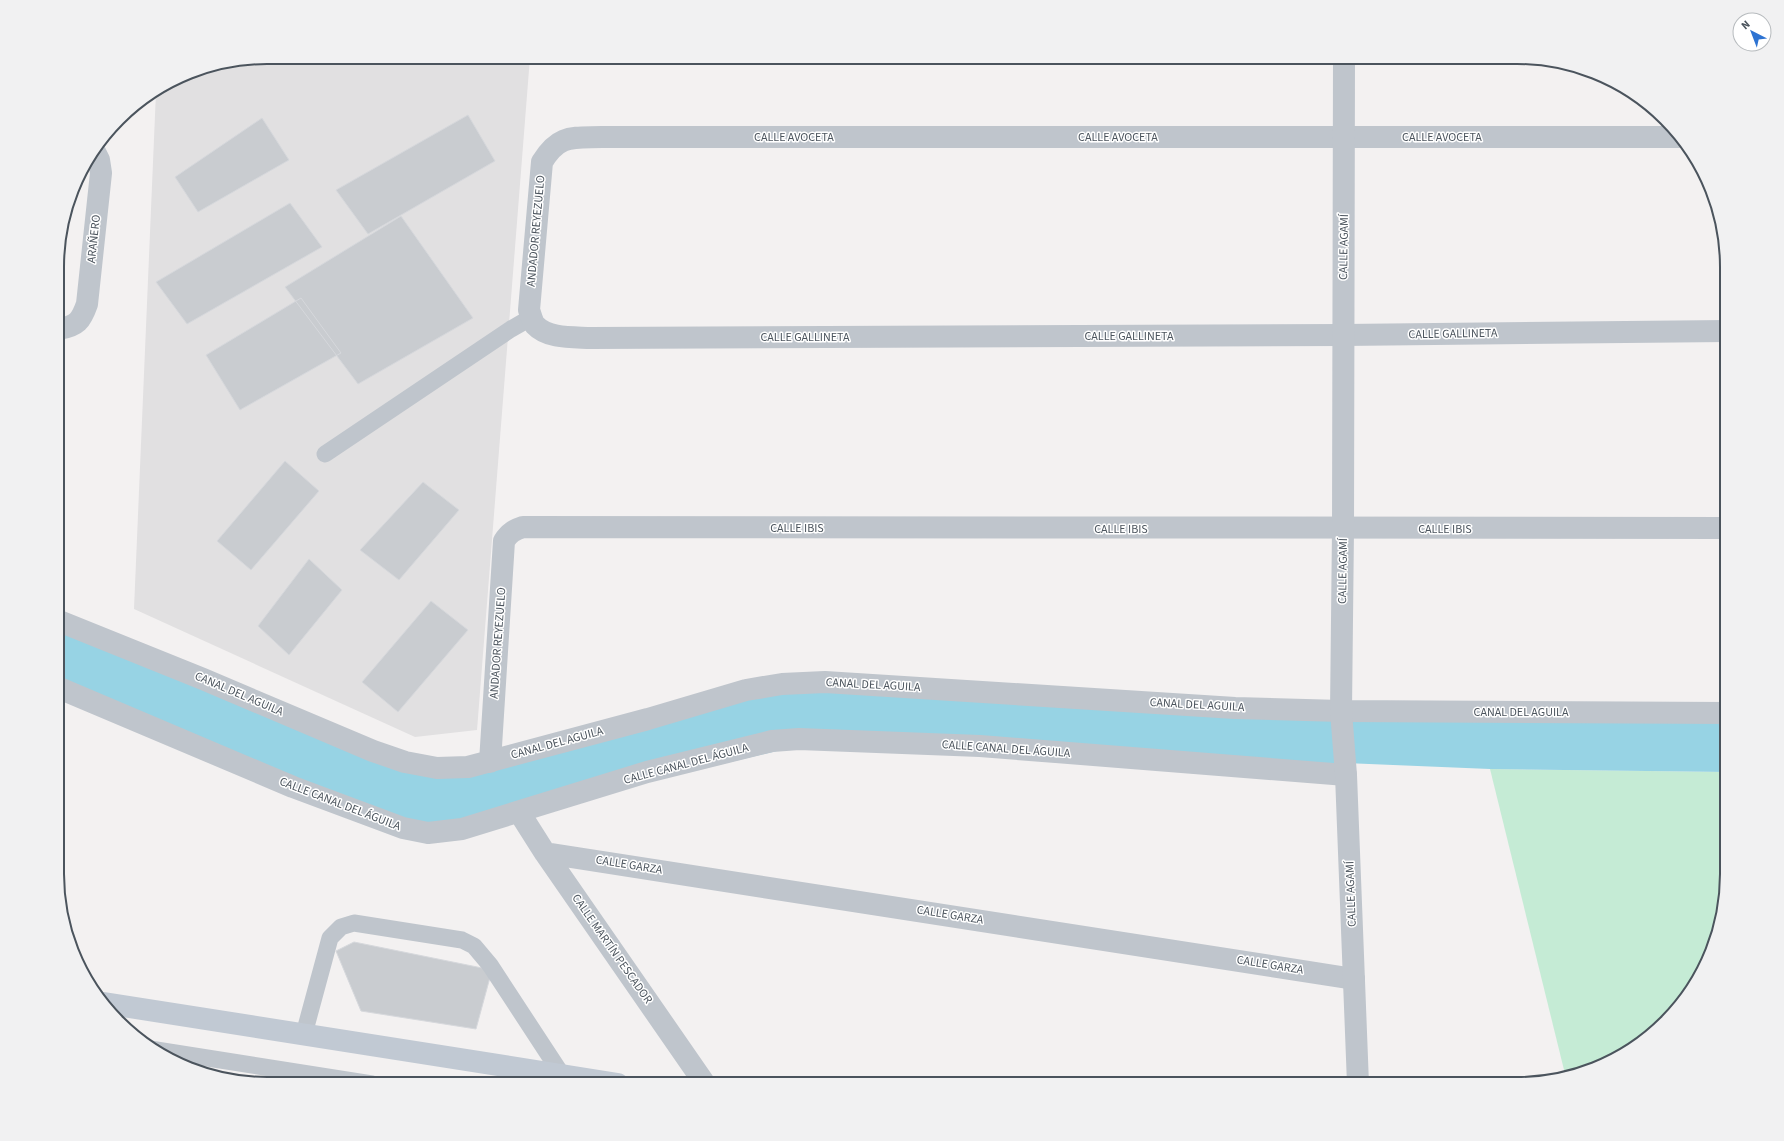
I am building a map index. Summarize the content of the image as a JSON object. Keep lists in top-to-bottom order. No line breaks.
{"streets":{"street":["CALLE AVOCETA","ANDADOR REYEZUELO","ARAÑERO","CALLE AGAMÍ","CALLE GALLINETA","CALLE IBIS","CANAL DEL AGUILA","CALLE CANAL DEL ÁGUILA","CALLE GARZA","CALLE MARTÍN PESCADOR"]},"crossings":[["CALLE AVOCETA","ANDADOR REYEZUELO"],["CALLE AVOCETA","CALLE AGAMÍ"],["ANDADOR REYEZUELO","CALLE GALLINETA"],["ANDADOR REYEZUELO","CALLE IBIS"],["ANDADOR REYEZUELO","CANAL DEL AGUILA"],["CALLE AGAMÍ","CALLE GALLINETA"],["CALLE AGAMÍ","CALLE IBIS"],["CALLE AGAMÍ","CANAL DEL AGUILA"],["CALLE AGAMÍ","CALLE CANAL DEL ÁGUILA"],["CALLE AGAMÍ","CALLE GARZA"],["CALLE CANAL DEL ÁGUILA","CALLE MARTÍN PESCADOR"],["CALLE GARZA","CALLE MARTÍN PESCADOR"]],"north":"top left"}
